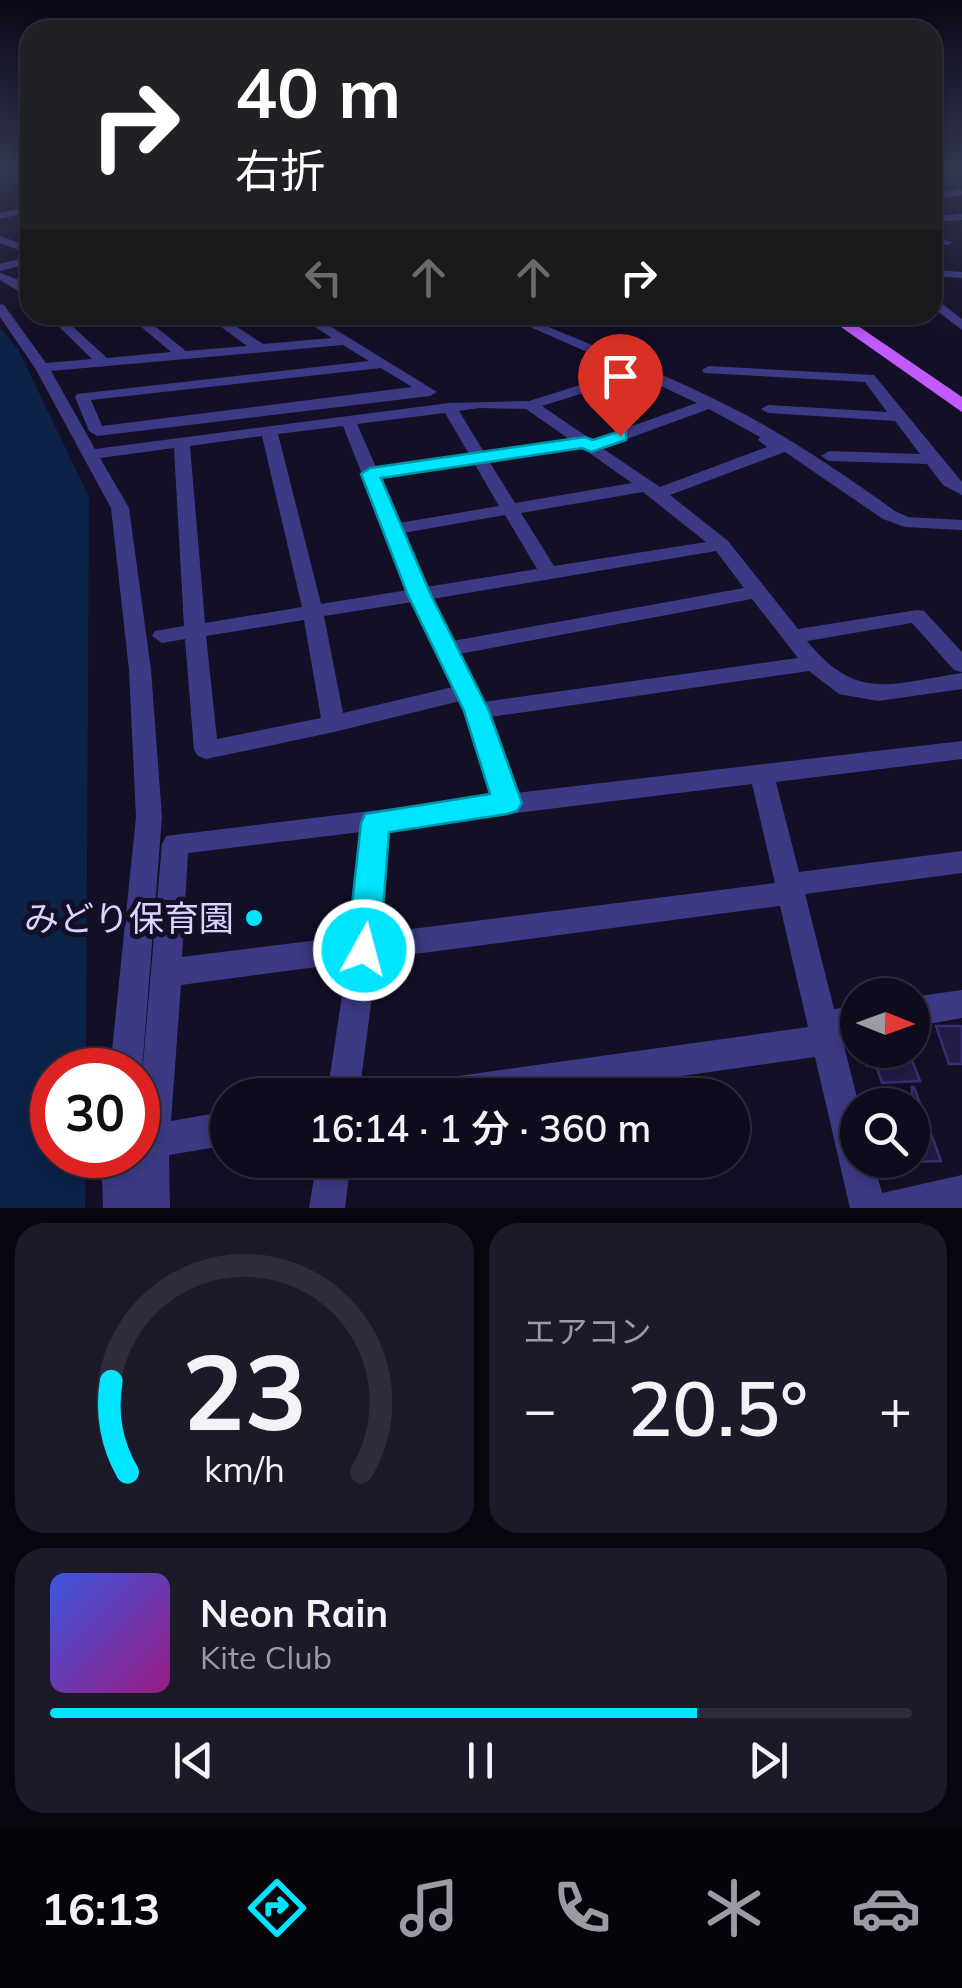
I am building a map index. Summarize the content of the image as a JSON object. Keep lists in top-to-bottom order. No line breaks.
{"places":["みどり保育園"],"north":"right","page":{"turn":["40 m","右折"],"limit":"30","trip":"16:14 · 1 分 · 360 m","tile":"エアコン","heat":["−","20.5°","+"],"song":["Neon Rain","Kite Club"],"tabs":"16:13","gauge":["23","km/h"]}}
